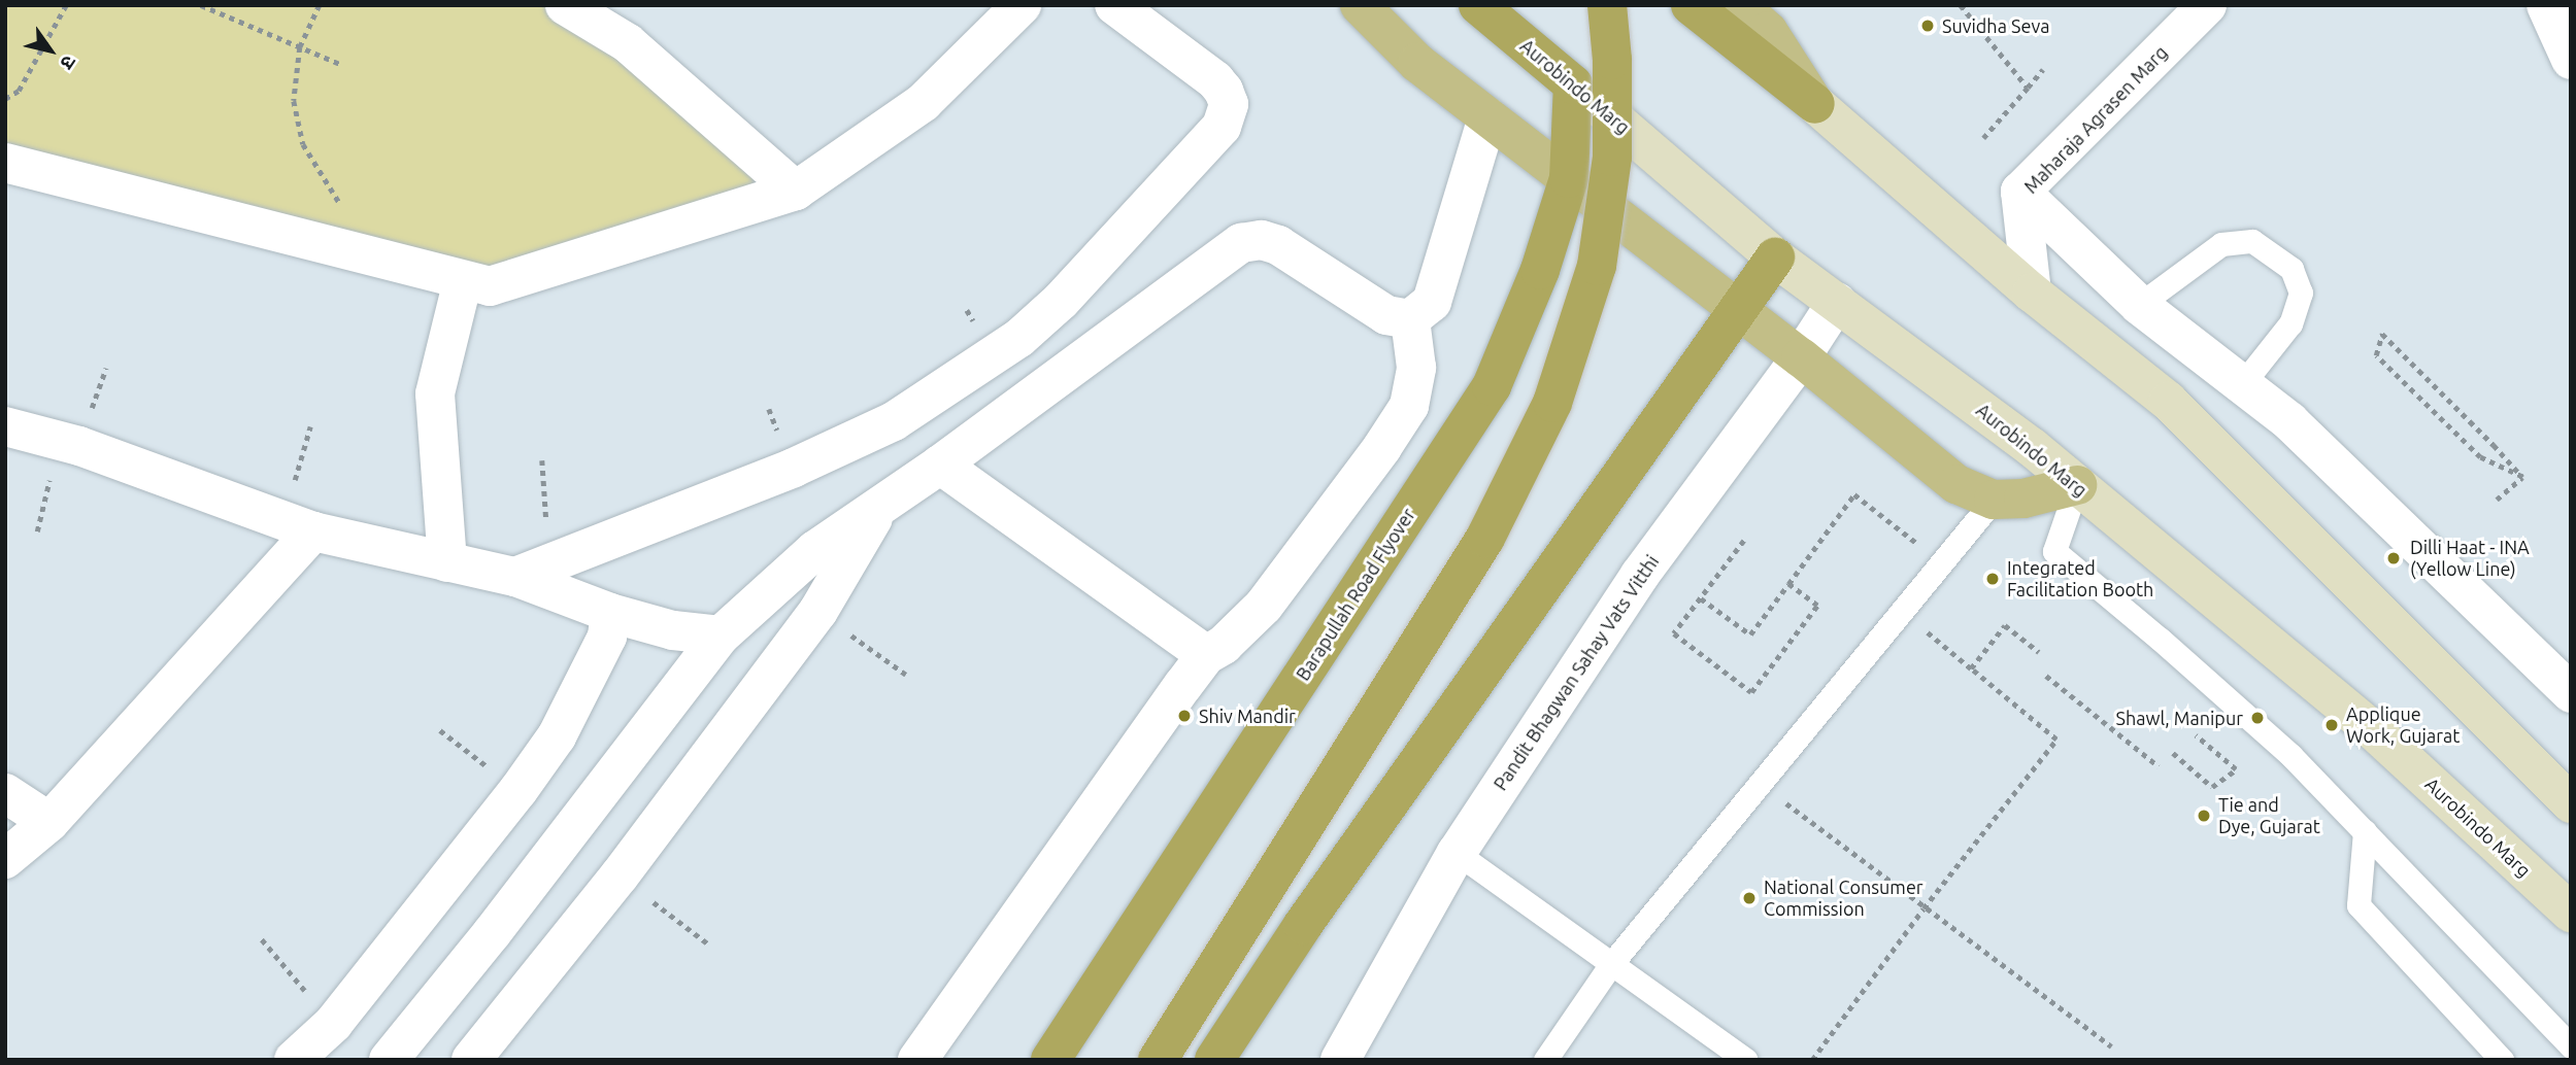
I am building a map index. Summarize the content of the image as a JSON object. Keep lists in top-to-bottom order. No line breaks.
{"streets":{"highway":["Aurobindo Marg","Barapullah Road Flyover"],"street":["Maharaja Agrasen Marg","Pandit Bhagwan Sahay Vats Vitthi"]},"crossings":[["Aurobindo Marg","Barapullah Road Flyover"],["Aurobindo Marg","Pandit Bhagwan Sahay Vats Vitthi"]],"places":["Suvidha Seva","Dilli Haat - INA (Yellow Line)","Integrated Facilitation Booth","Shiv Mandir","Shawl, Manipur","Applique Work, Gujarat","Tie and Dye, Gujarat","National Consumer Commission"],"north":"bottom right"}
